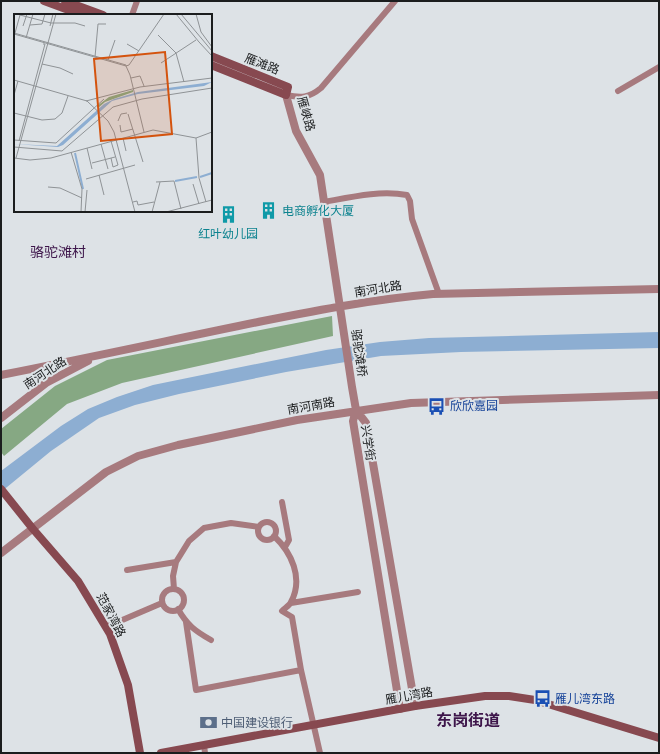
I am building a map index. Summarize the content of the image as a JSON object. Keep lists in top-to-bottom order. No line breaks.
{"streets":{"main road":["雁滩路","范家湾路","雁儿湾路"],"street":["雁峡路","南河北路","骆驼滩桥","南河南路","兴学街"]},"crossings":[["雁滩路","雁峡路"],["雁峡路","南河北路"],["雁峡路","骆驼滩桥"],["南河北路","骆驼滩桥"],["骆驼滩桥","南河南路"],["骆驼滩桥","兴学街"],["南河南路","兴学街"],["南河南路","范家湾路"],["兴学街","雁儿湾路"]],"districts":["骆驼滩村","东岗街道"],"places":{"building":["电商孵化大厦","红叶幼儿园"],"bus stop":["欣欣嘉园","雁儿湾东路"],"bank":["中国建设银行"]}}
